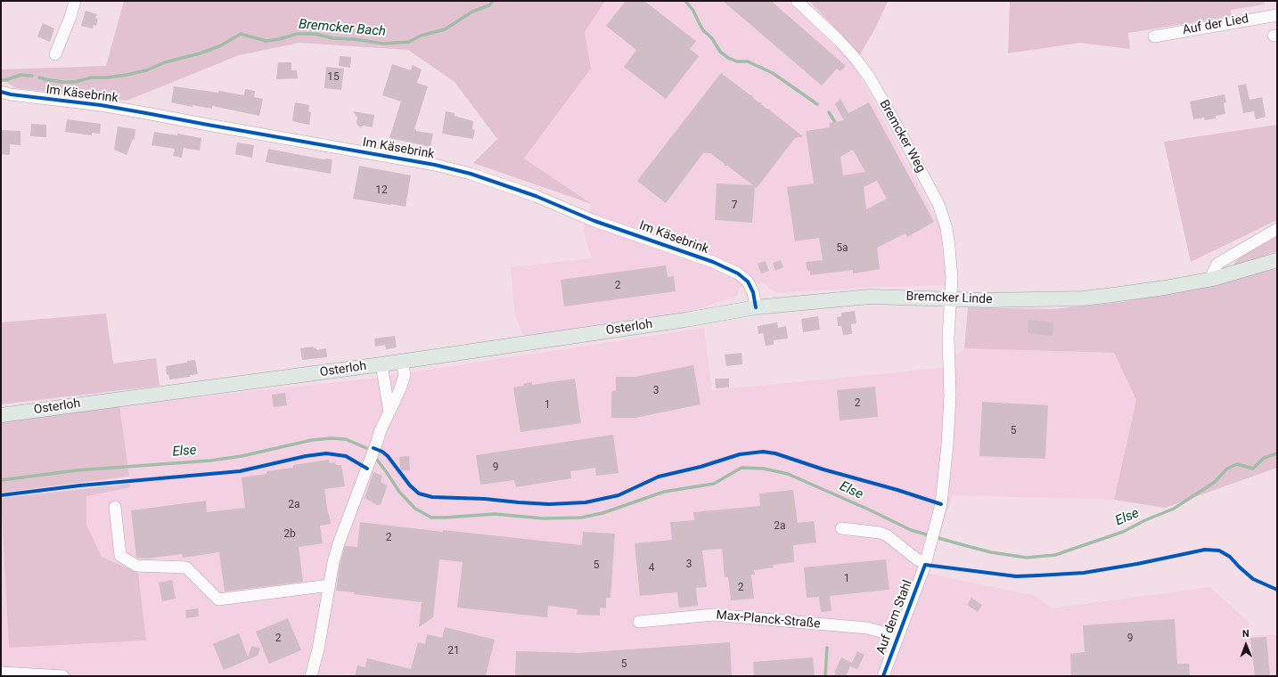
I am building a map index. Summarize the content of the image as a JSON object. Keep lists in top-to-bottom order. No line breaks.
{"streets":{"main road":["Bremcker Linde","Osterloh"],"street":["Auf der Lied","Im Käsebrink","Bremcker Weg","Auf dem Stahl","Max-Planck-Straße"]},"crossings":[["Im Käsebrink","Bremcker Linde"],["Bremcker Weg","Bremcker Linde"],["Bremcker Weg","Auf dem Stahl"],["Bremcker Linde","Osterloh"],["Bremcker Linde","Auf dem Stahl"],["Auf dem Stahl","Max-Planck-Straße"]],"water":["Bremcker Bach","Else"],"house_numbers":["15","12","7","5a","2","3","2","1","5","9","2a","2a","2b","2","3","5","4","1","2","2","9","21","5"],"north":"top"}
